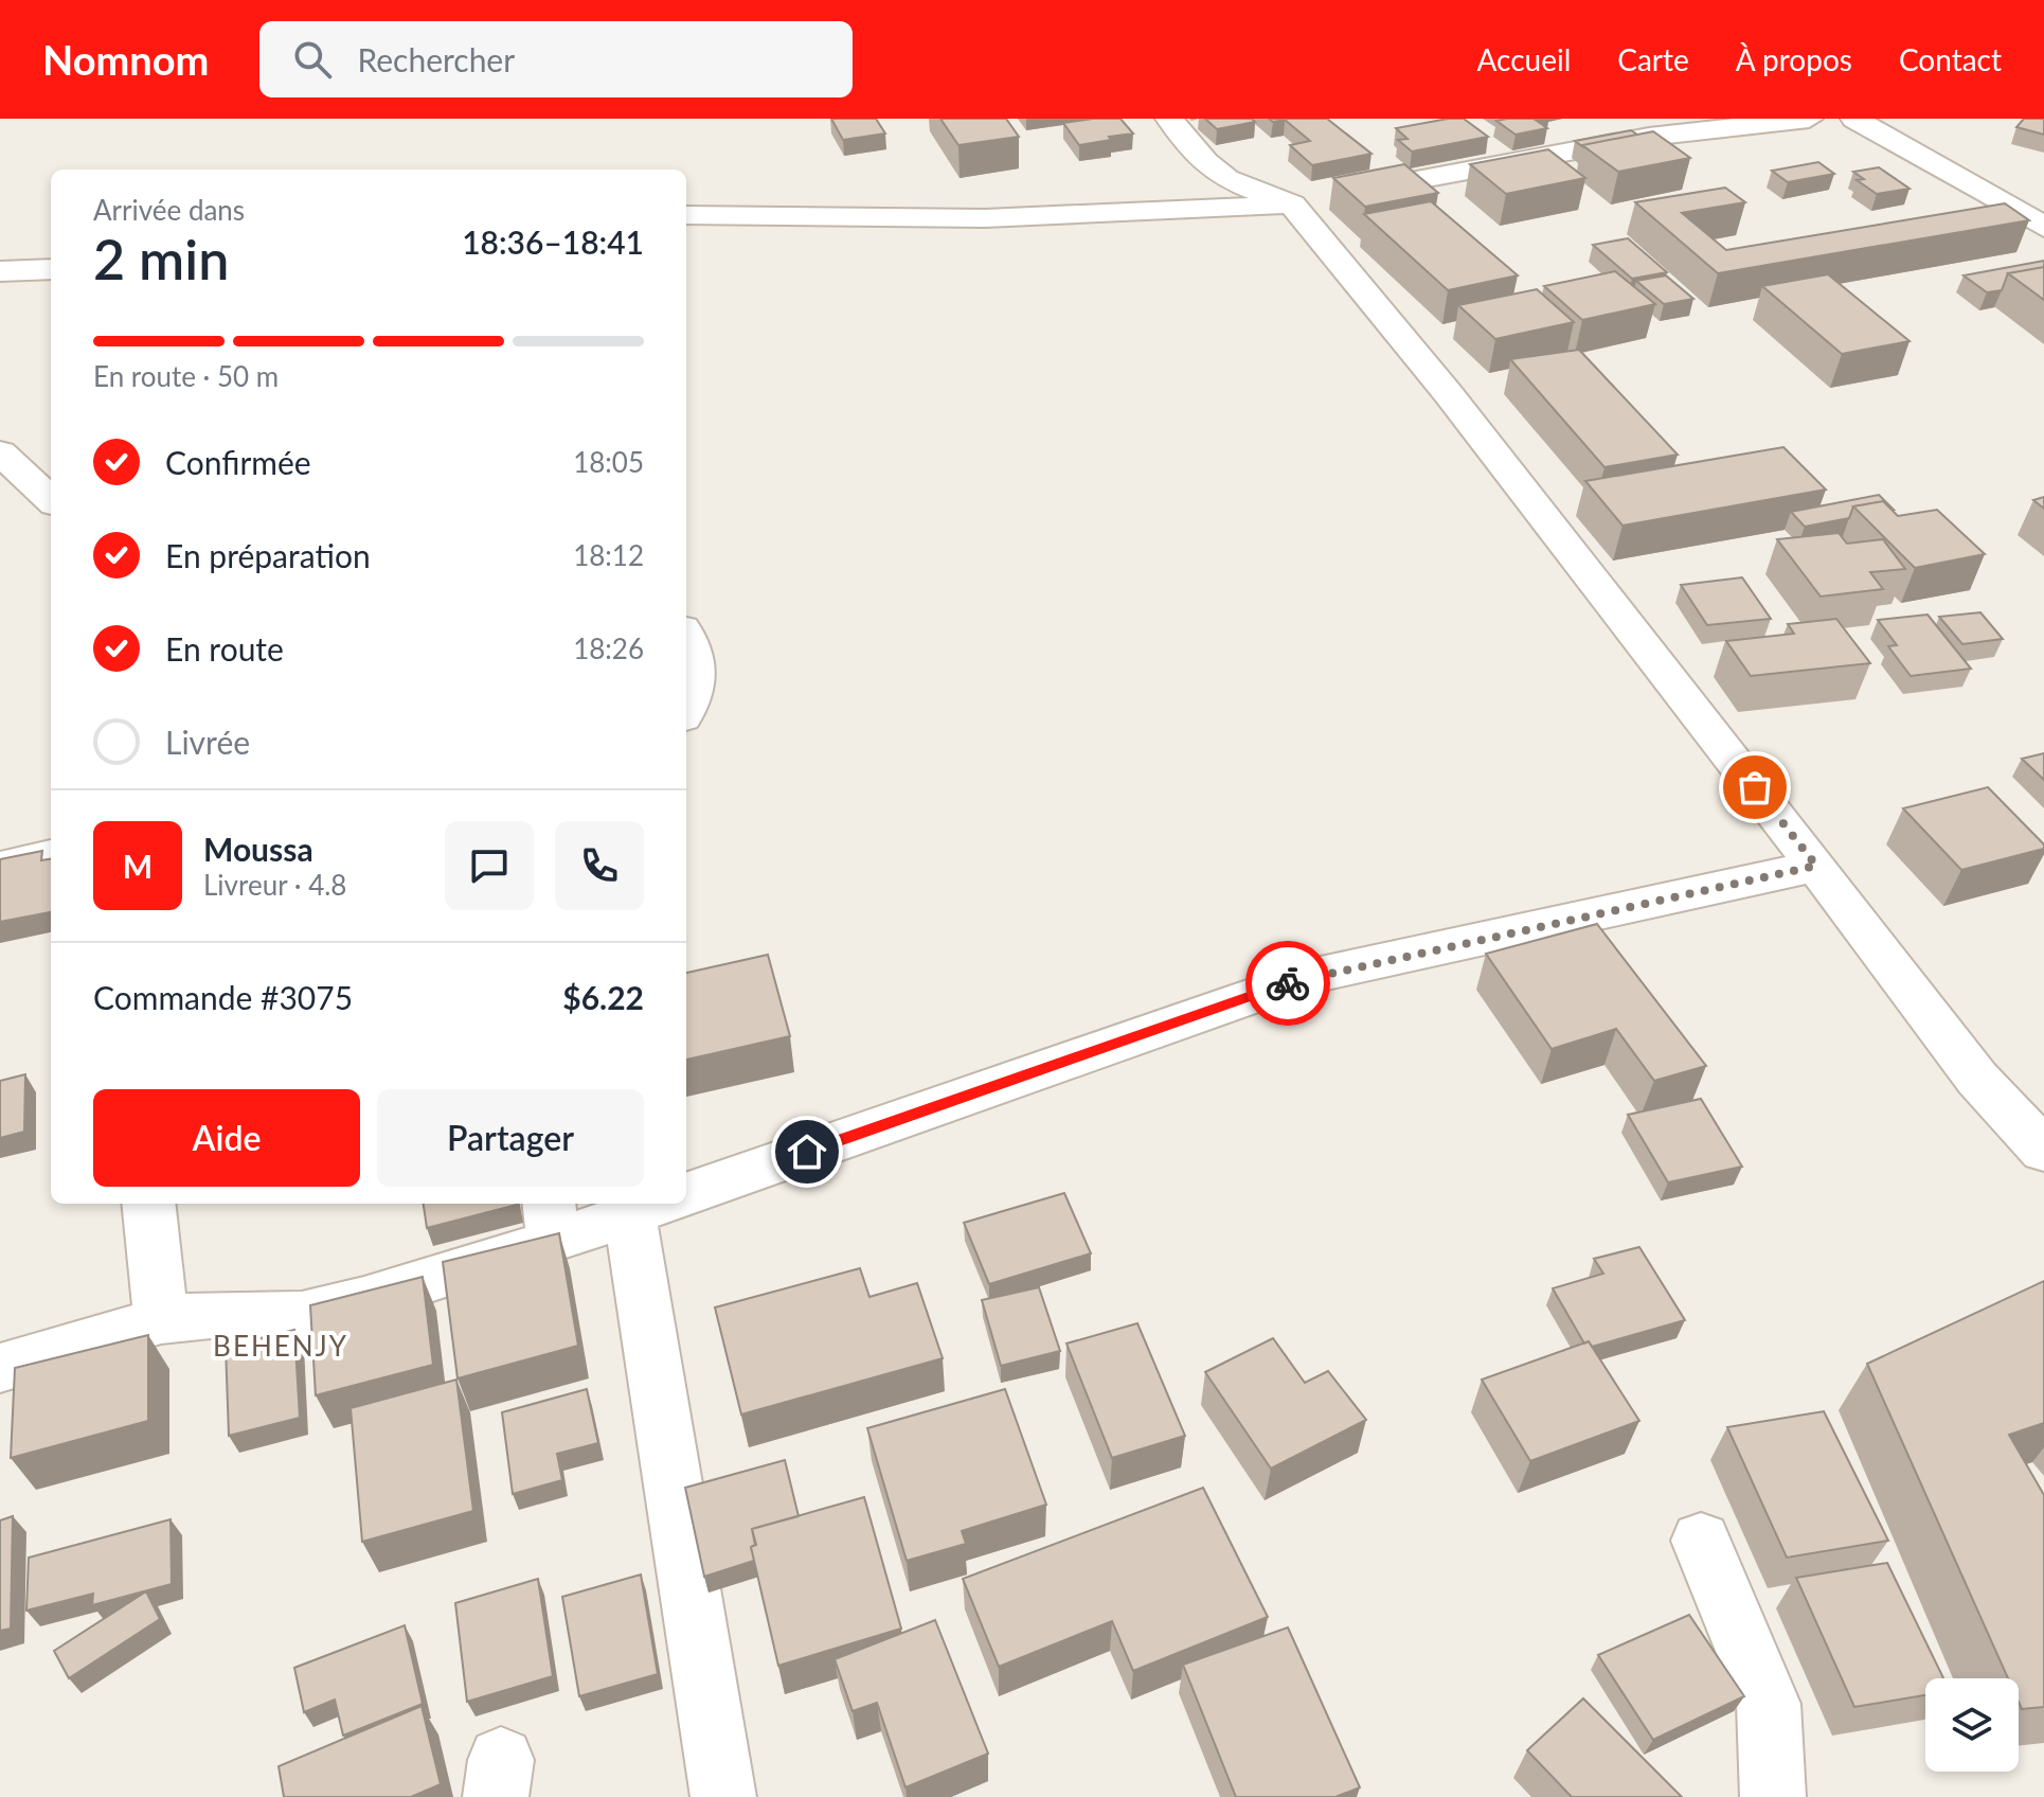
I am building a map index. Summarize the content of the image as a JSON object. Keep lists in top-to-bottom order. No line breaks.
{"districts":["BEHENJY"],"page":{"header":"Nomnom","search":"Rechercher","nav":["Accueil","Carte","À propos","Contact"],"heading":["2 min","Arrivée dans","18:36–18:41"],"panel":["Moussa","Livreur · 4.8","Commande #3075","$6.22"],"bar":"En route · 50 m","list":[["Confirmée","18:05"],["En préparation","18:12"],["En route","18:26"],"Livrée"],"round":"M","buttons":["Aide","Partager"]}}
